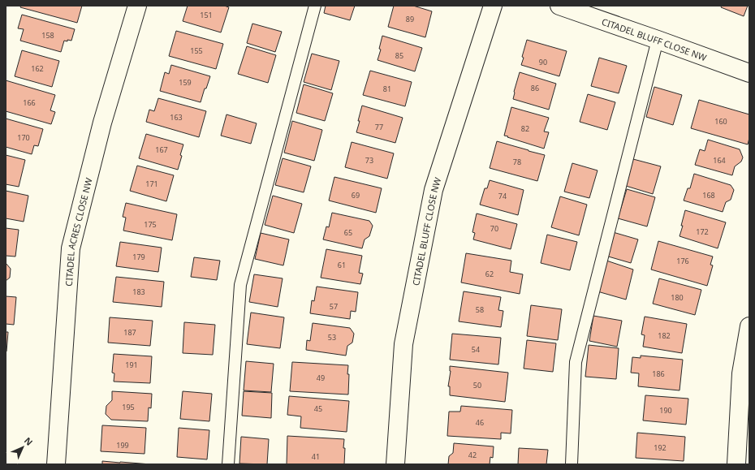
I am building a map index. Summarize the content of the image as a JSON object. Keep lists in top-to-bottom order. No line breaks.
{"streets":{"street":["CITADEL BLUFF CLOSE NW","CITADEL ACRES CLOSE NW"]},"house_numbers":["151","89","158","155","85","90","162","159","86","81","166","163","160","77","82","170","167","73","164","78","171","69","168","74","175","70","172","65","179","176","61","62","183","180","57","58","187","182","53","54","191","186","49","50","195","45","190","46","199","192","42","41"],"north":"top right"}
